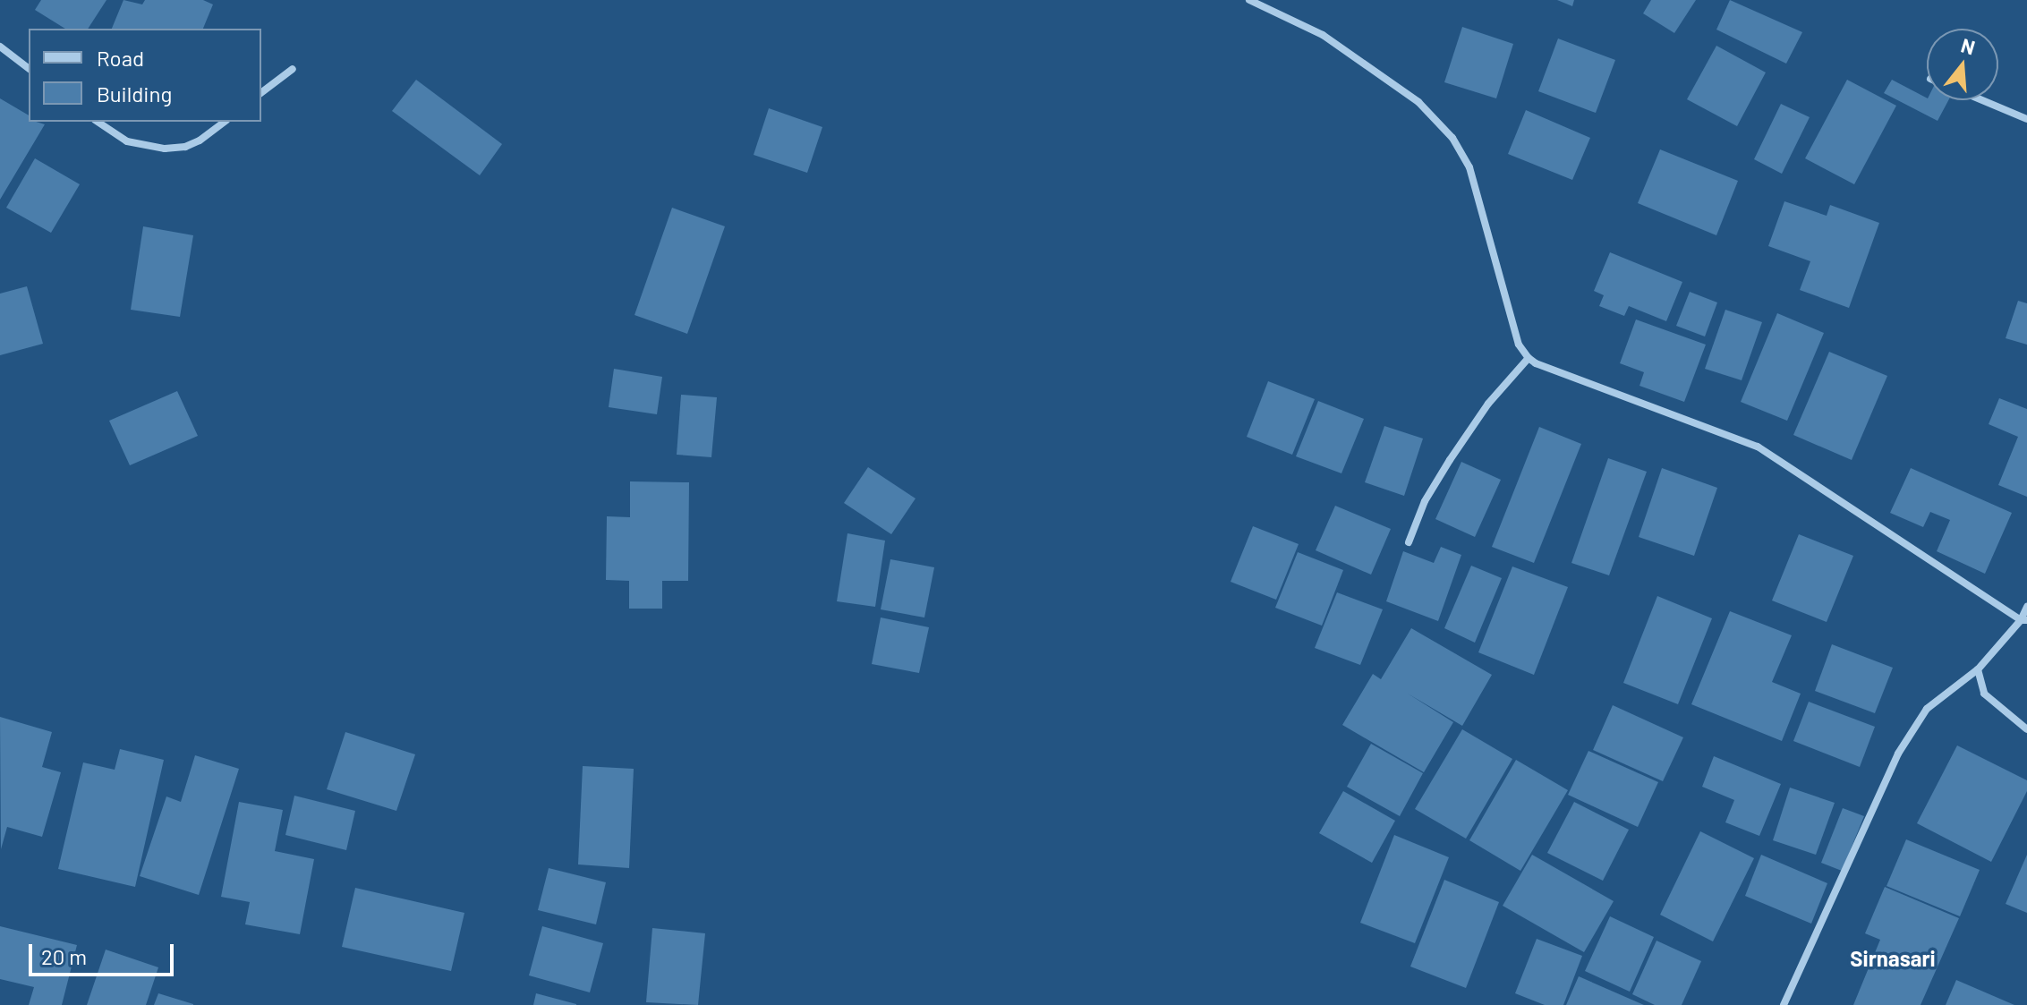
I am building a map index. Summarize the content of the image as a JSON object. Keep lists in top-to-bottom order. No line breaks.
{"districts":["Sirnasari"],"legend":["Road","Building"],"scale_bar":"20 m","north":"top"}
